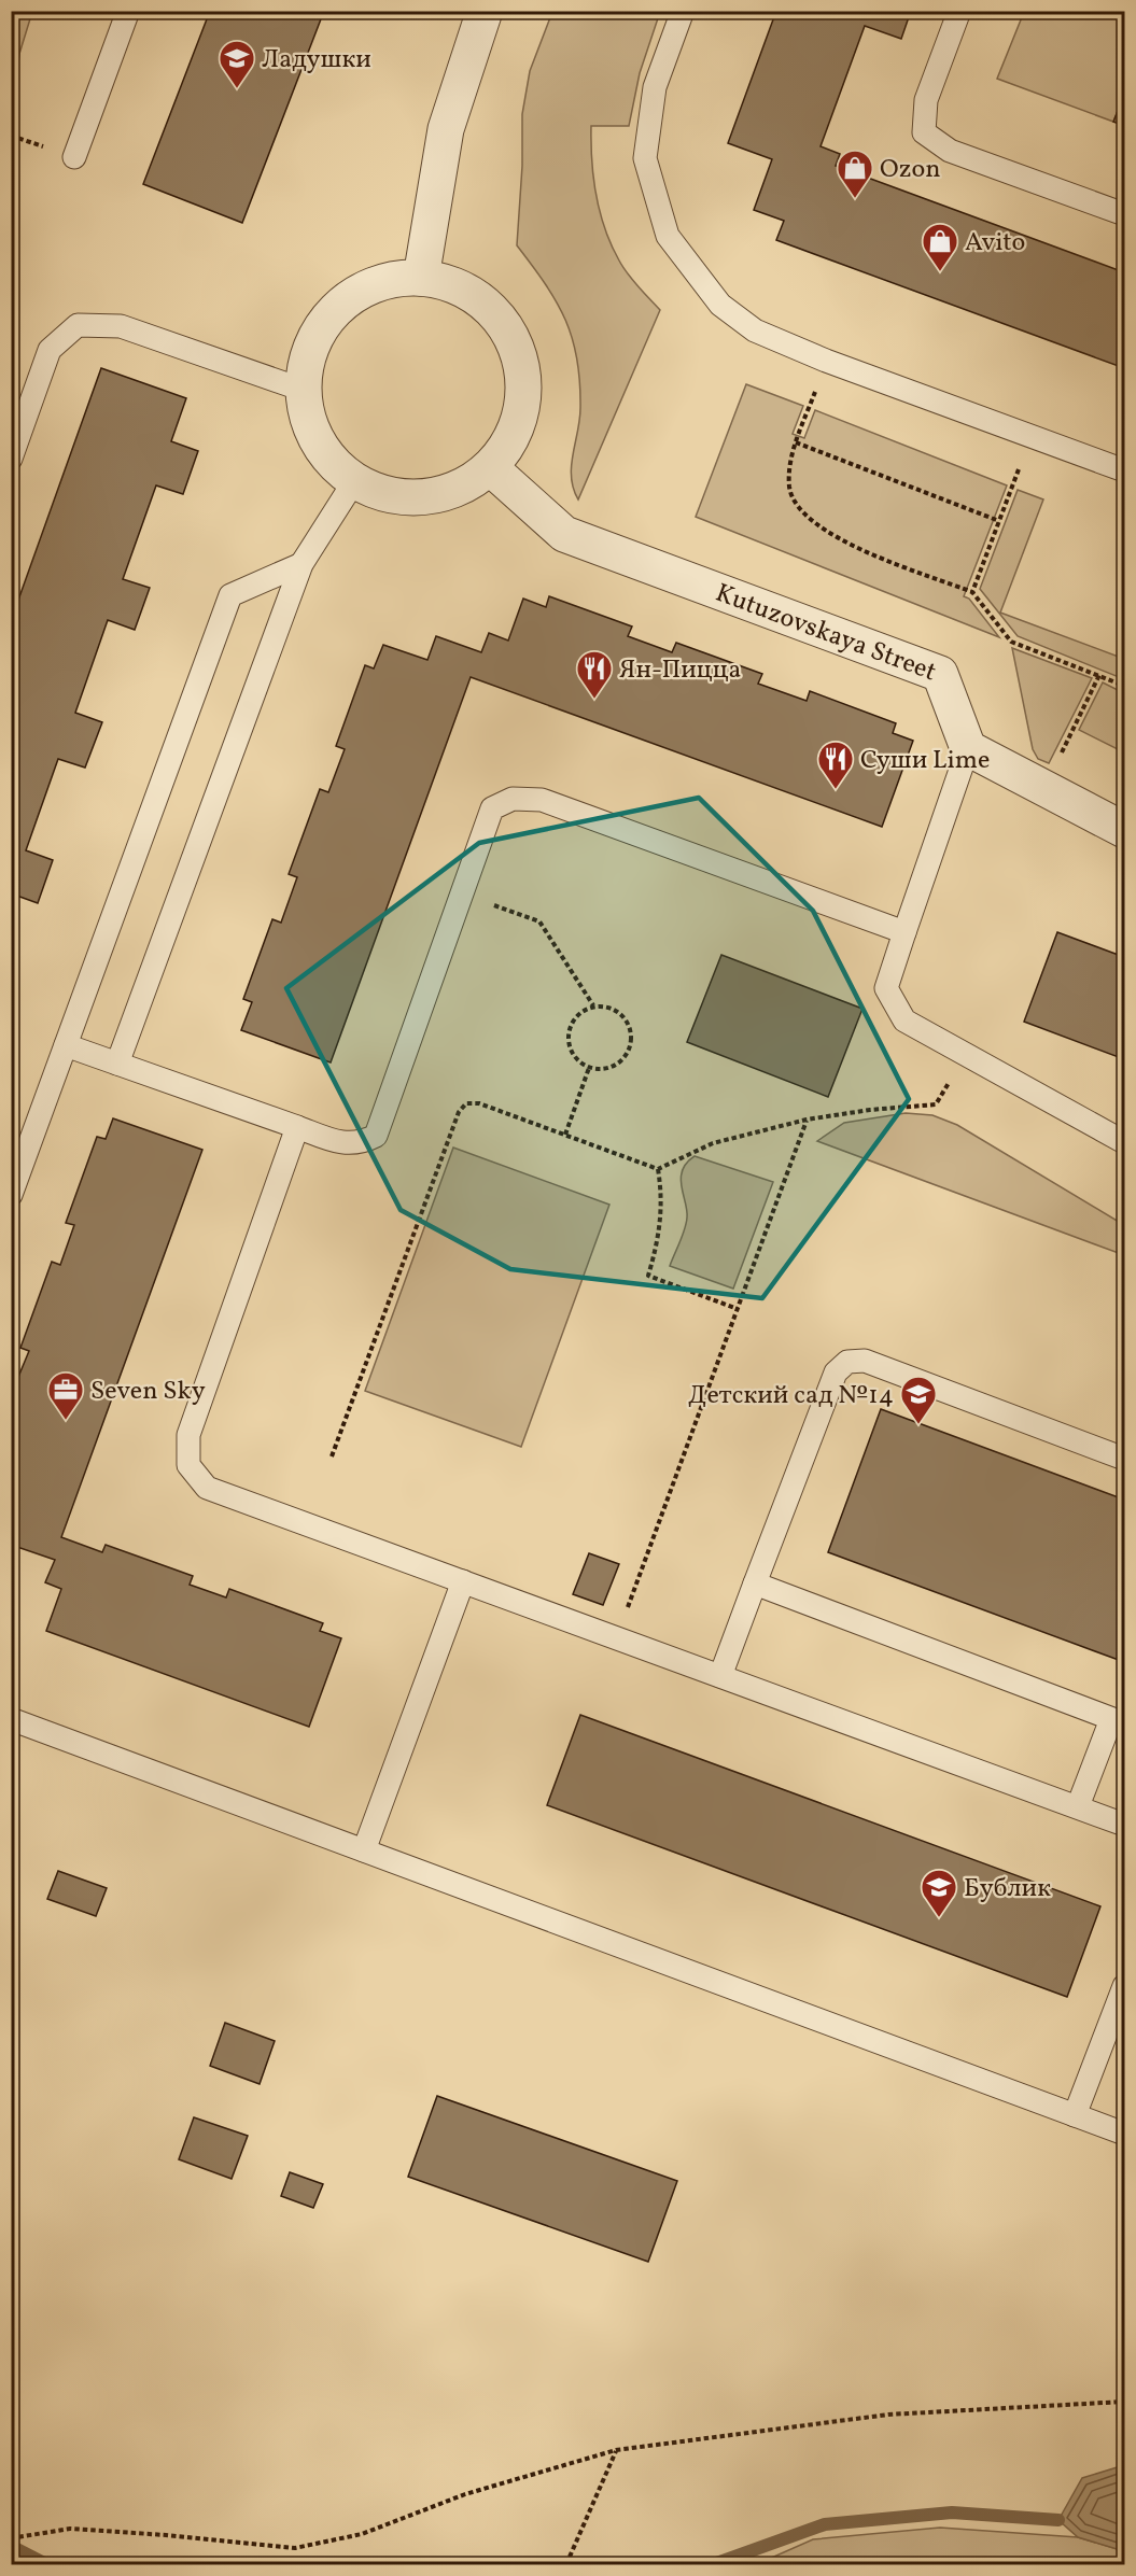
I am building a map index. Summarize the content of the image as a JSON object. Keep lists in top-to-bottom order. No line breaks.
{"streets":{"street":["Kutuzovskaya Street"]},"places":{"school or university":["Ладушки","Детский сад №14","Бублик"],"shop":["Ozon","Avito"],"restaurant":["Ян-Пицца","Суши Lime"],"office":["Seven Sky"]}}
